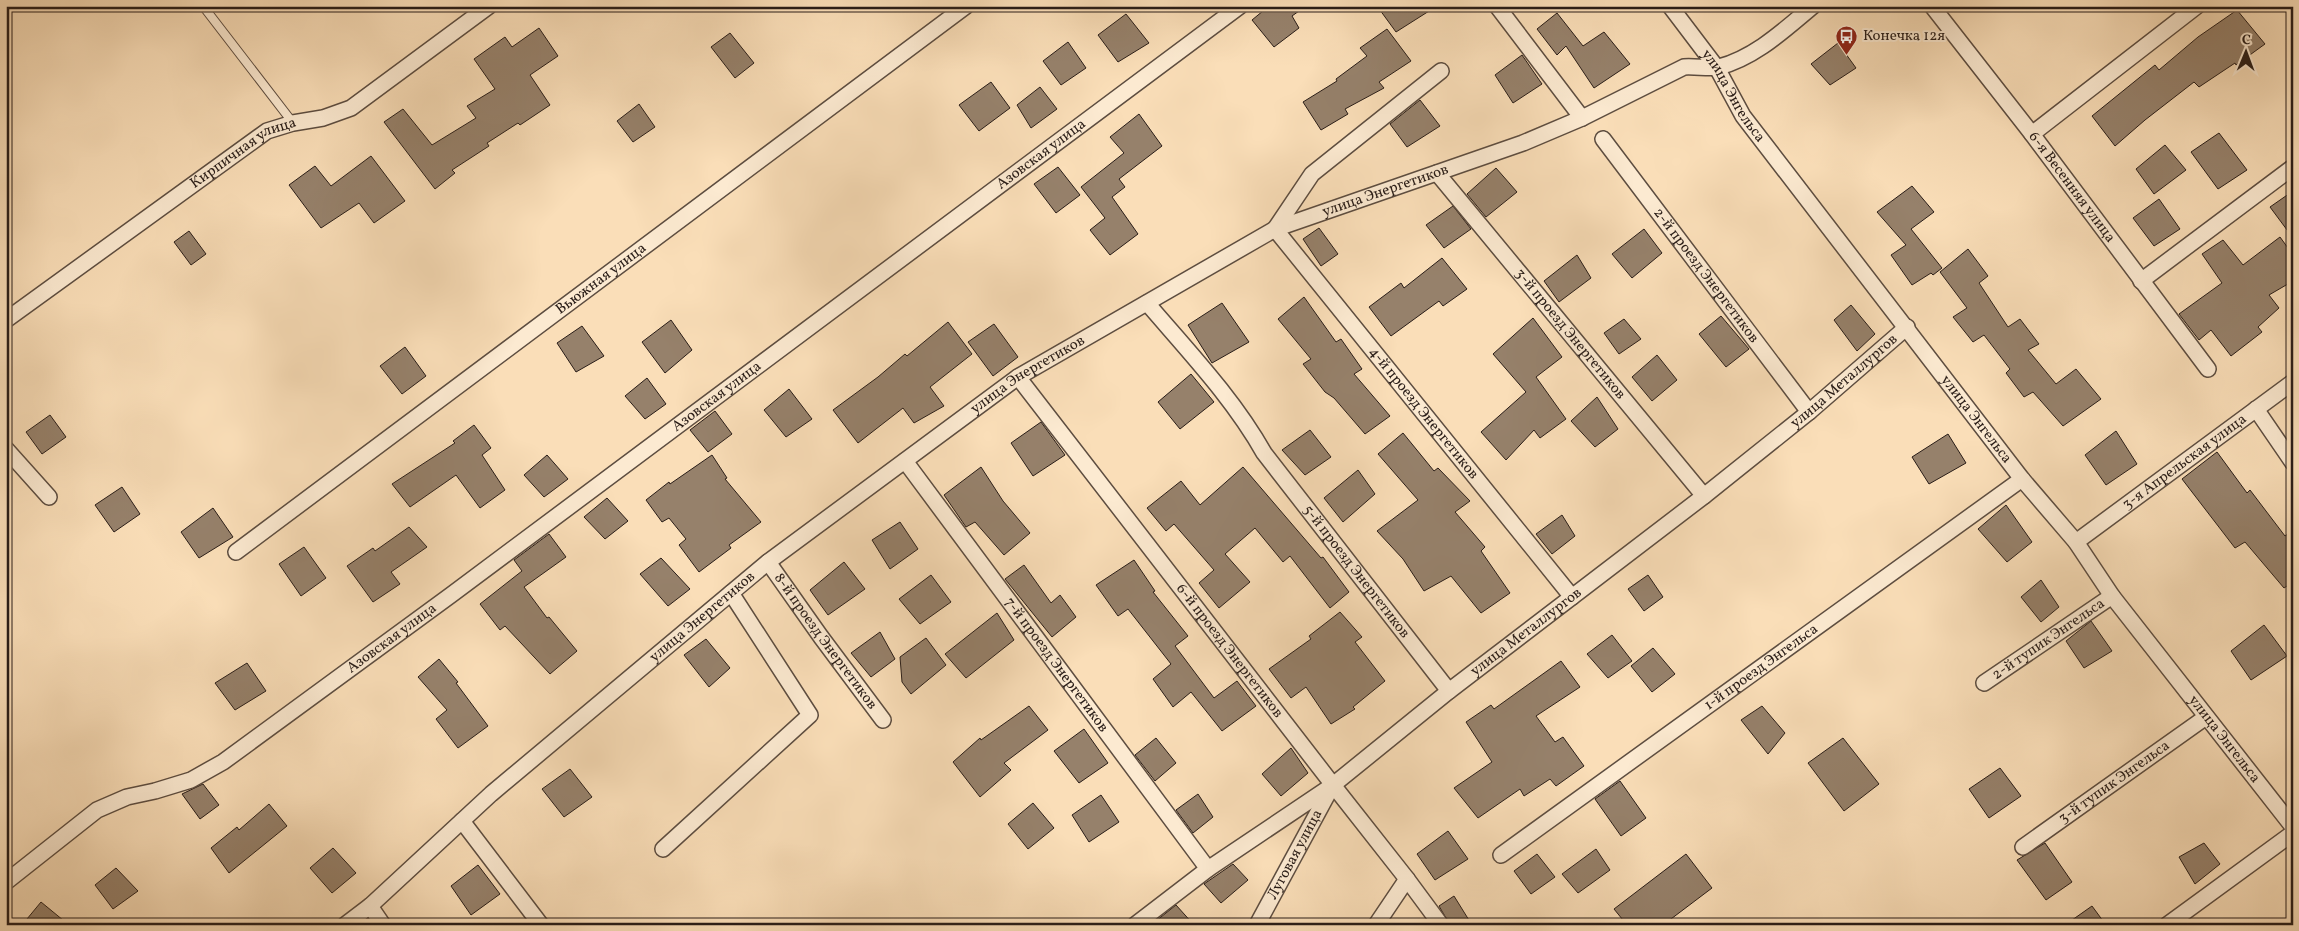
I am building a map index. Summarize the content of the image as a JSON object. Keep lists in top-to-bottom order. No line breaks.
{"streets":{"street":["улица Энгельса","Азовская улица","Кирпичная улица","6-я Весенняя улица","улица Энергетиков","2-й проезд Энергетиков","Вьюжная улица","3-й проезд Энергетиков","улица Металлургов","4-й проезд Энергетиков","3-я Апрельская улица","5-й проезд Энергетиков","2-й тупик Энгельса","8-й проезд Энергетиков","6-й проезд Энергетиков","7-й проезд Энергетиков","1-й проезд Энгельса","3-й тупик Энгельса","Луговая улица"]},"crossings":[["улица Энгельса","улица Энергетиков"],["улица Энгельса","улица Металлургов"],["улица Энгельса","3-я Апрельская улица"],["улица Энгельса","2-й тупик Энгельса"],["улица Энгельса","1-й проезд Энгельса"],["улица Энгельса","3-й тупик Энгельса"],["улица Энергетиков","3-й проезд Энергетиков"],["улица Энергетиков","4-й проезд Энергетиков"],["улица Энергетиков","5-й проезд Энергетиков"],["улица Энергетиков","8-й проезд Энергетиков"],["улица Энергетиков","6-й проезд Энергетиков"],["улица Энергетиков","7-й проезд Энергетиков"],["2-й проезд Энергетиков","улица Металлургов"],["3-й проезд Энергетиков","улица Металлургов"],["улица Металлургов","4-й проезд Энергетиков"],["улица Металлургов","5-й проезд Энергетиков"],["улица Металлургов","6-й проезд Энергетиков"],["улица Металлургов","7-й проезд Энергетиков"],["улица Металлургов","Луговая улица"],["6-й проезд Энергетиков","Луговая улица"]],"places":{"bus stop":["Конечка 12я"]},"north":"top"}
